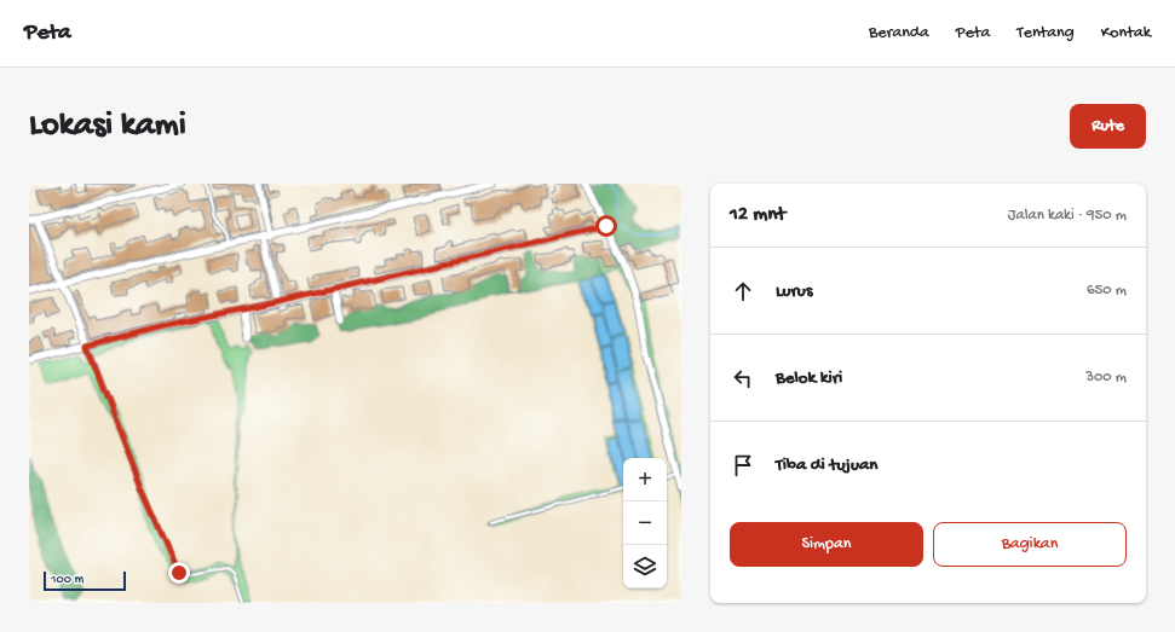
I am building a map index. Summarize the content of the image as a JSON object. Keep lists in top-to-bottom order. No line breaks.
{"scale_bar":"100 m","page":{"header":"Peta","nav":["Beranda","Peta","Tentang","Kontak"],"buttons":["Rute",["Simpan","Bagikan"]],"title":"Lokasi kami","heading":["12 mnt","Jalan kaki · 950 m"],"list":[["Lurus","650 m"],["Belok kiri","300 m"],"Tiba di tujuan"],"map_buttons":["+","−"],"scale":"100 m"}}
